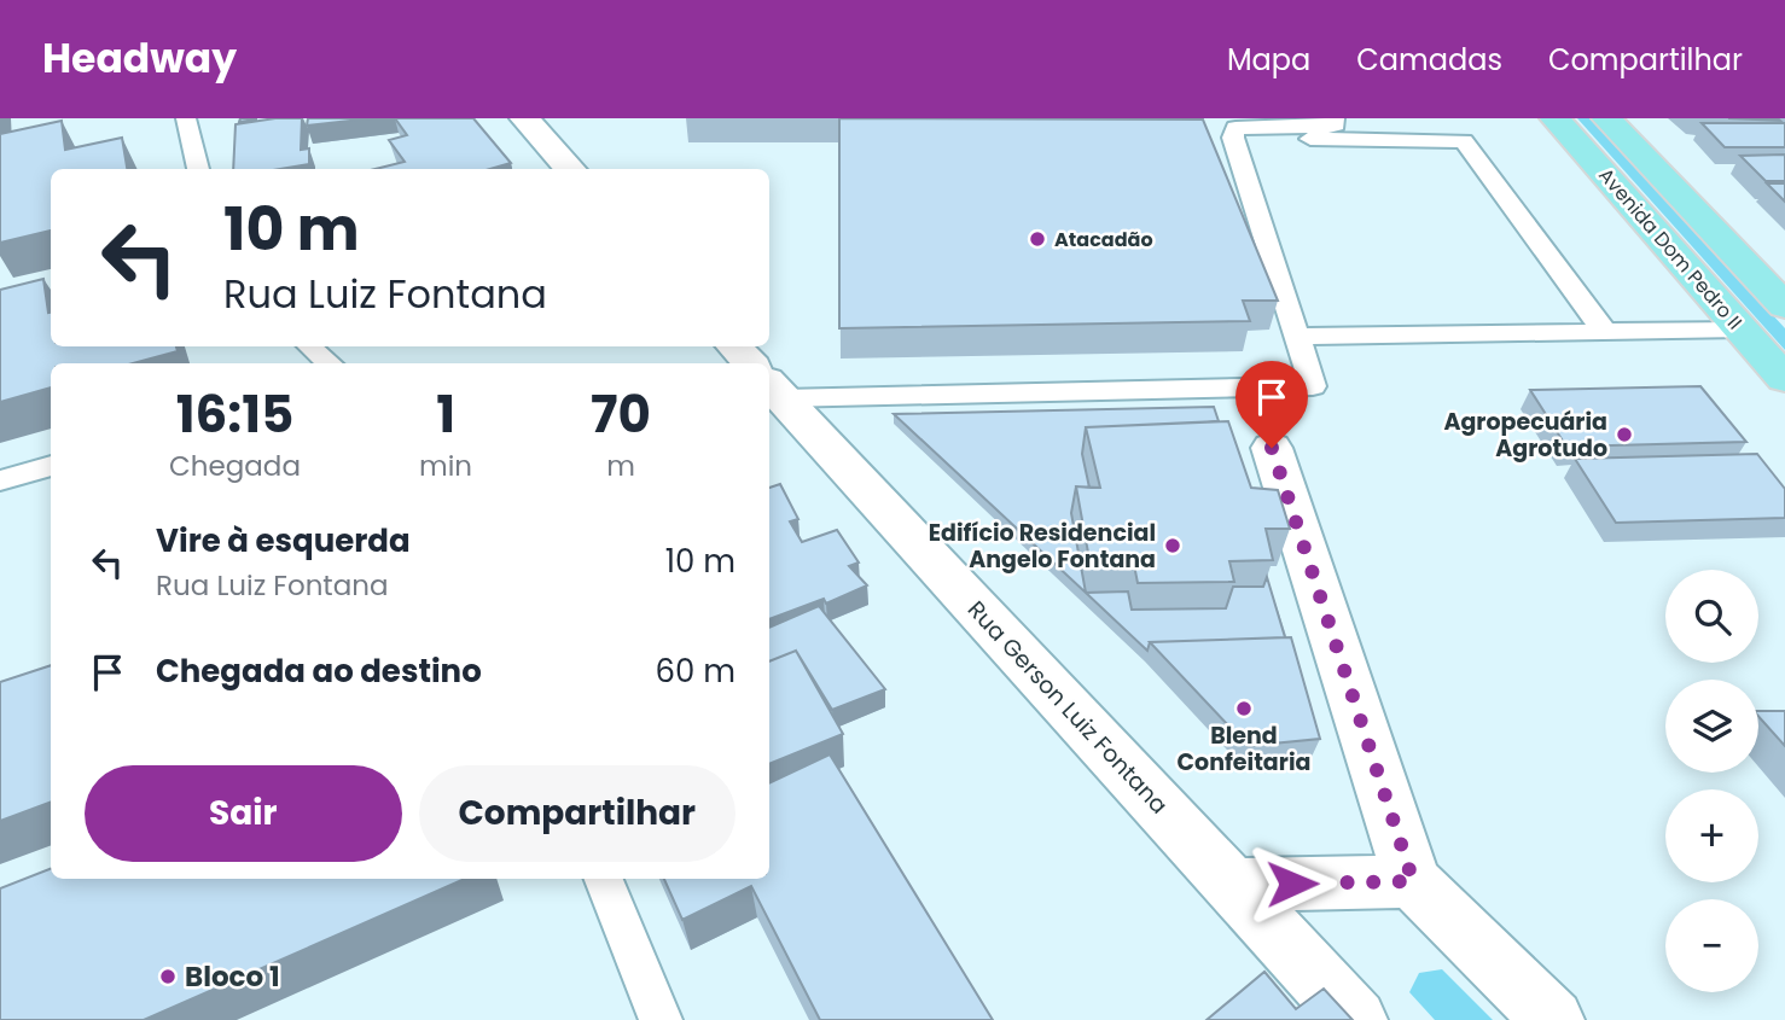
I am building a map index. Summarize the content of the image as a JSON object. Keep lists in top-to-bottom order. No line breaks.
{"streets":{"main road":["Avenida Dom Pedro II"],"street":["Rua Gerson Luiz Fontana"]},"places":["Atacadão","Agropecuária Agrotudo","Edifício Residencial Angelo Fontana","Blend Confeitaria","Bloco 1"],"page":{"header":"Headway","nav":["Mapa","Camadas","Compartilhar"],"turn":["10 m","Rua Luiz Fontana"],"eta":["16:15","Chegada","1","min","70","m"],"list":[{"name":"Vire à esquerda","note":"Rua Luiz Fontana","value":"10 m"},{"name":"Chegada ao destino","value":"60 m"}],"map_buttons":["+","−"],"buttons":["Sair","Compartilhar"]}}
